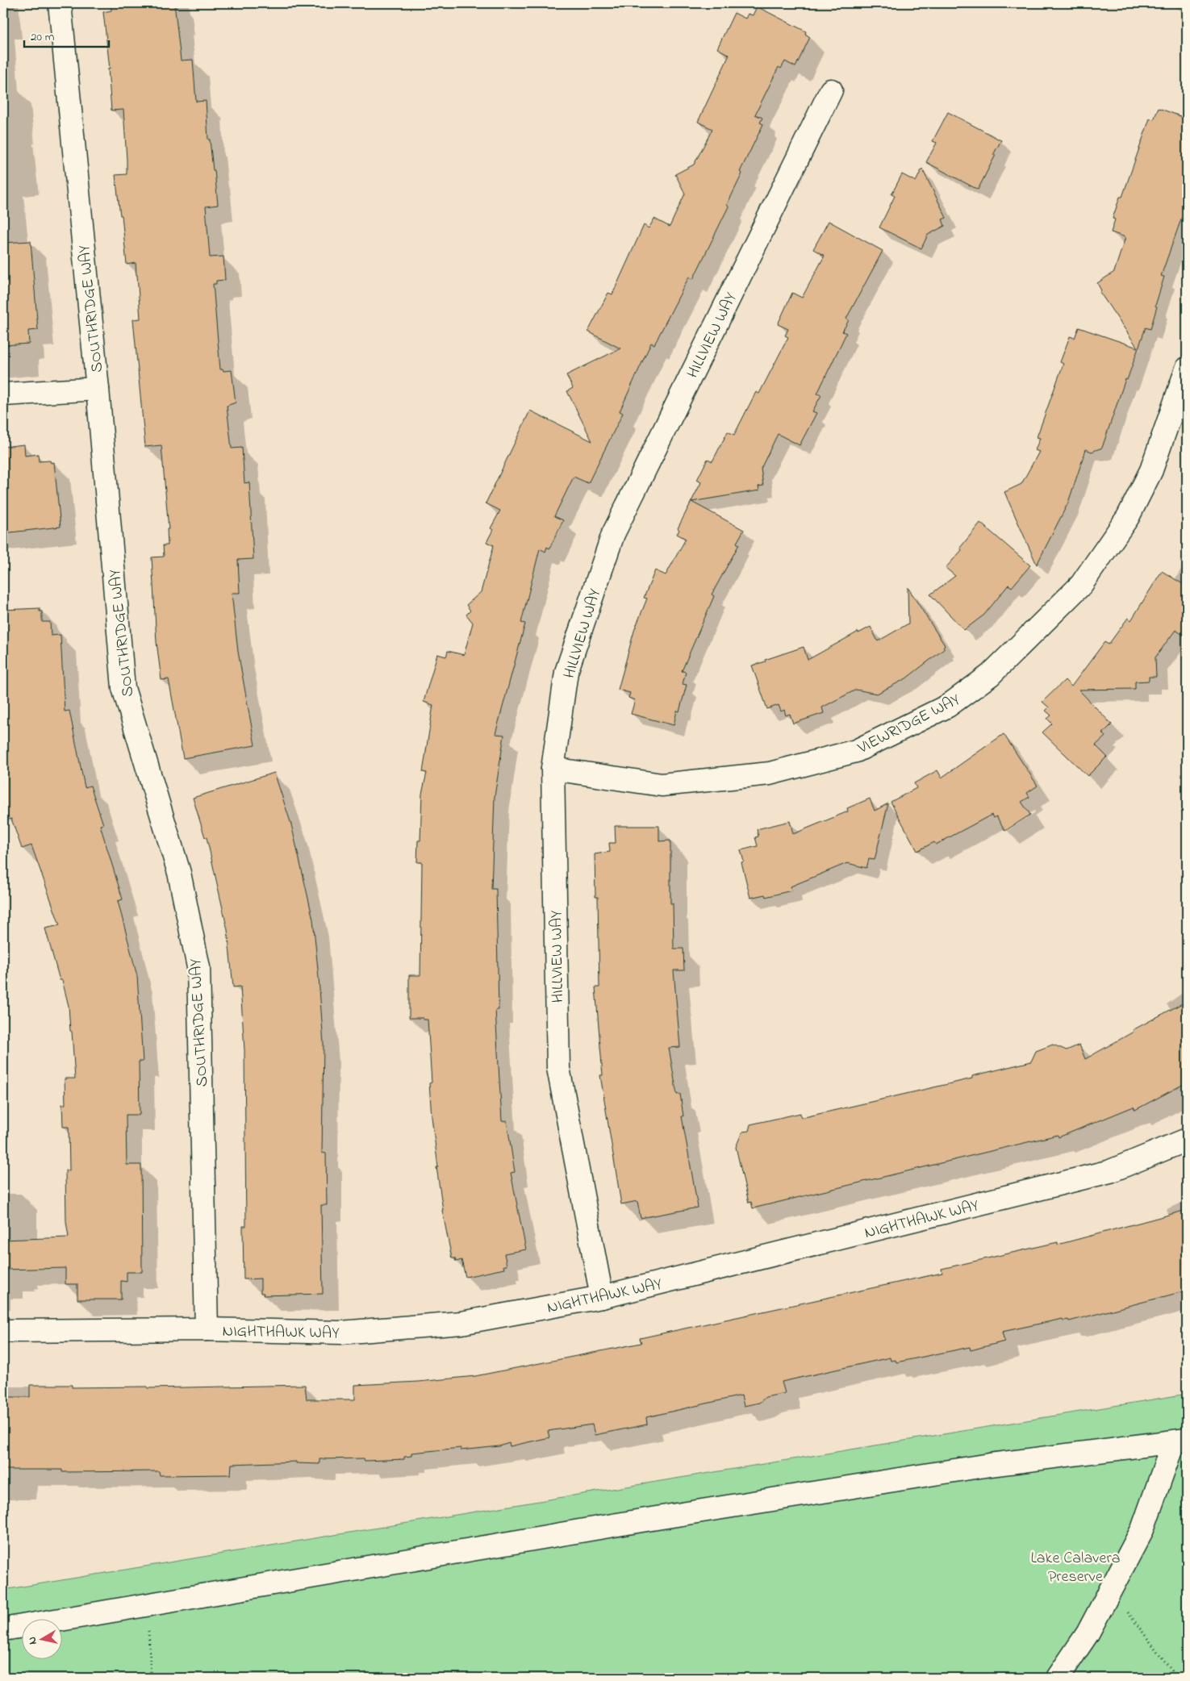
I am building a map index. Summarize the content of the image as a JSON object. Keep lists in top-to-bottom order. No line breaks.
{"streets":{"street":["SOUTHRIDGE WAY","HILLVIEW WAY","VIEWRIDGE WAY","NIGHTHAWK WAY"]},"crossings":[["SOUTHRIDGE WAY","NIGHTHAWK WAY"],["HILLVIEW WAY","VIEWRIDGE WAY"],["HILLVIEW WAY","NIGHTHAWK WAY"]],"parks":["Lake Calavera Preserve"],"scale_bar":"20 m","north":"left"}
